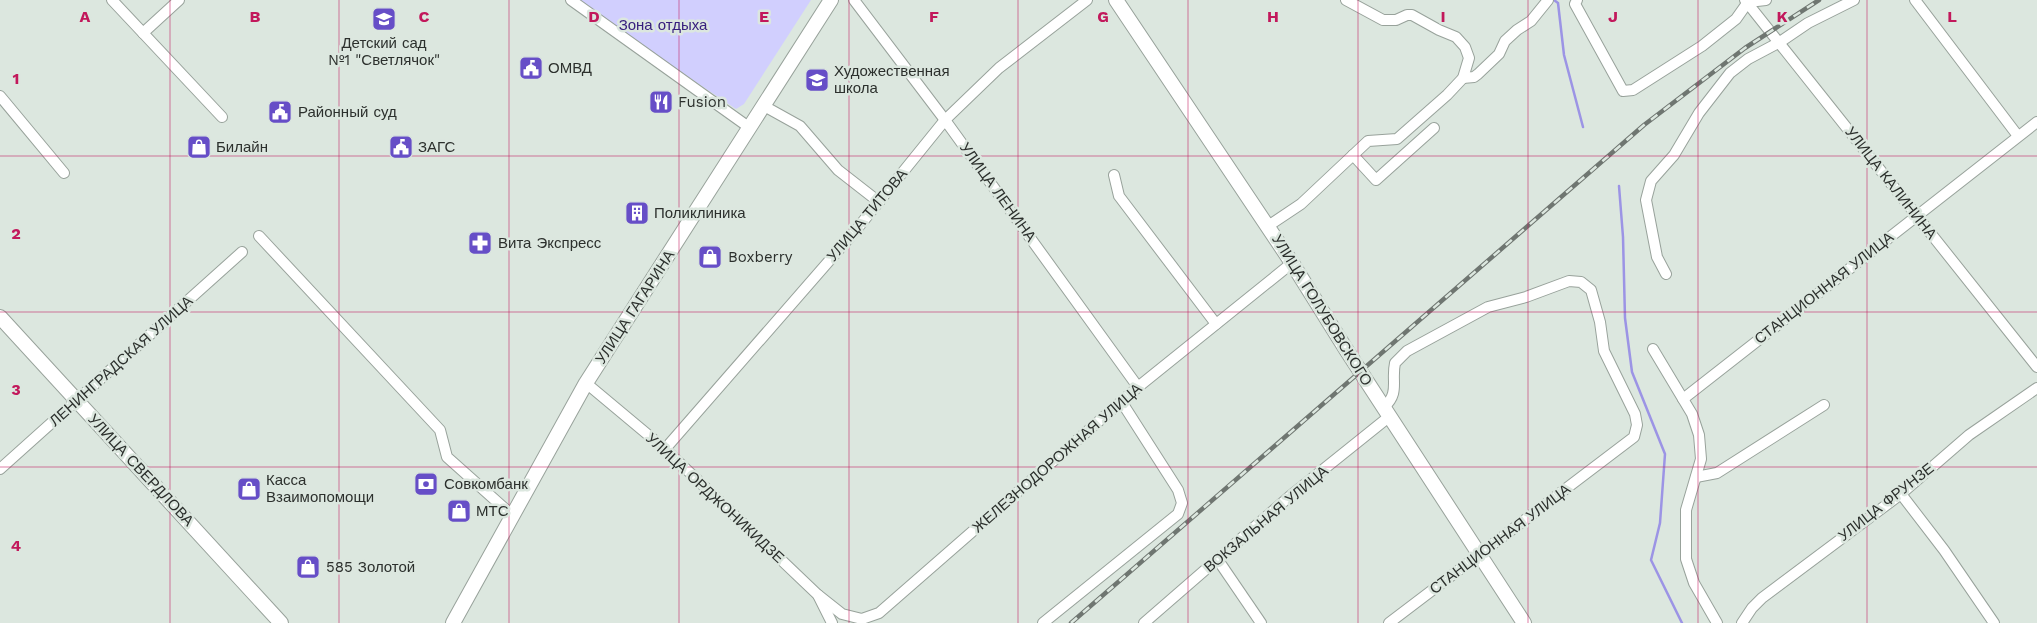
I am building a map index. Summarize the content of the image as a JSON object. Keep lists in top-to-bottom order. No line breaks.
{"streets":{"street":["УЛИЦА КАЛИНИНА","УЛИЦА ЛЕНИНА","УЛИЦА ТИТОВА","СТАНЦИОННАЯ УЛИЦА","УЛИЦА ГАГАРИНА","УЛИЦА ГОЛУБОВСКОГО","ЛЕНИНГРАДСКАЯ УЛИЦА","ЖЕЛЕЗНОДОРОЖНАЯ УЛИЦА","УЛИЦА СВЕРДЛОВА","УЛИЦА ОРДЖОНИКИДЗЕ","УЛИЦА ФРУНЗЕ","ВОКЗАЛЬНАЯ УЛИЦА"]},"crossings":[["УЛИЦА КАЛИНИНА","СТАНЦИОННАЯ УЛИЦА"],["УЛИЦА ЛЕНИНА","УЛИЦА ТИТОВА"],["УЛИЦА ЛЕНИНА","ЖЕЛЕЗНОДОРОЖНАЯ УЛИЦА"],["УЛИЦА ТИТОВА","УЛИЦА ОРДЖОНИКИДЗЕ"],["СТАНЦИОННАЯ УЛИЦА","УЛИЦА ГОЛУБОВСКОГО"],["СТАНЦИОННАЯ УЛИЦА","ВОКЗАЛЬНАЯ УЛИЦА"],["УЛИЦА ГАГАРИНА","УЛИЦА ОРДЖОНИКИДЗЕ"],["УЛИЦА ГОЛУБОВСКОГО","ЖЕЛЕЗНОДОРОЖНАЯ УЛИЦА"],["УЛИЦА ГОЛУБОВСКОГО","ВОКЗАЛЬНАЯ УЛИЦА"],["ЛЕНИНГРАДСКАЯ УЛИЦА","УЛИЦА СВЕРДЛОВА"],["ЖЕЛЕЗНОДОРОЖНАЯ УЛИЦА","УЛИЦА ОРДЖОНИКИДЗЕ"]],"parks":["Зона отдыха"],"places":{"school or university":["Детский сад №1 \"Светлячок\"","Художественная школа"],"public building":["ОМВД","Районный суд","ЗАГС"],"restaurant":["Fusion"],"shop":["Билайн","Boxberry","Касса Взаимопомощи","МТС","585 Золотой"],"building":["Поликлиника"],"pharmacy":["Вита Экспресс"],"bank":["Совкомбанк"]},"grid":{"columns":["A","B","C","D","E","F","G","H","I","J","K","L"],"rows":["1","2","3","4"]}}
